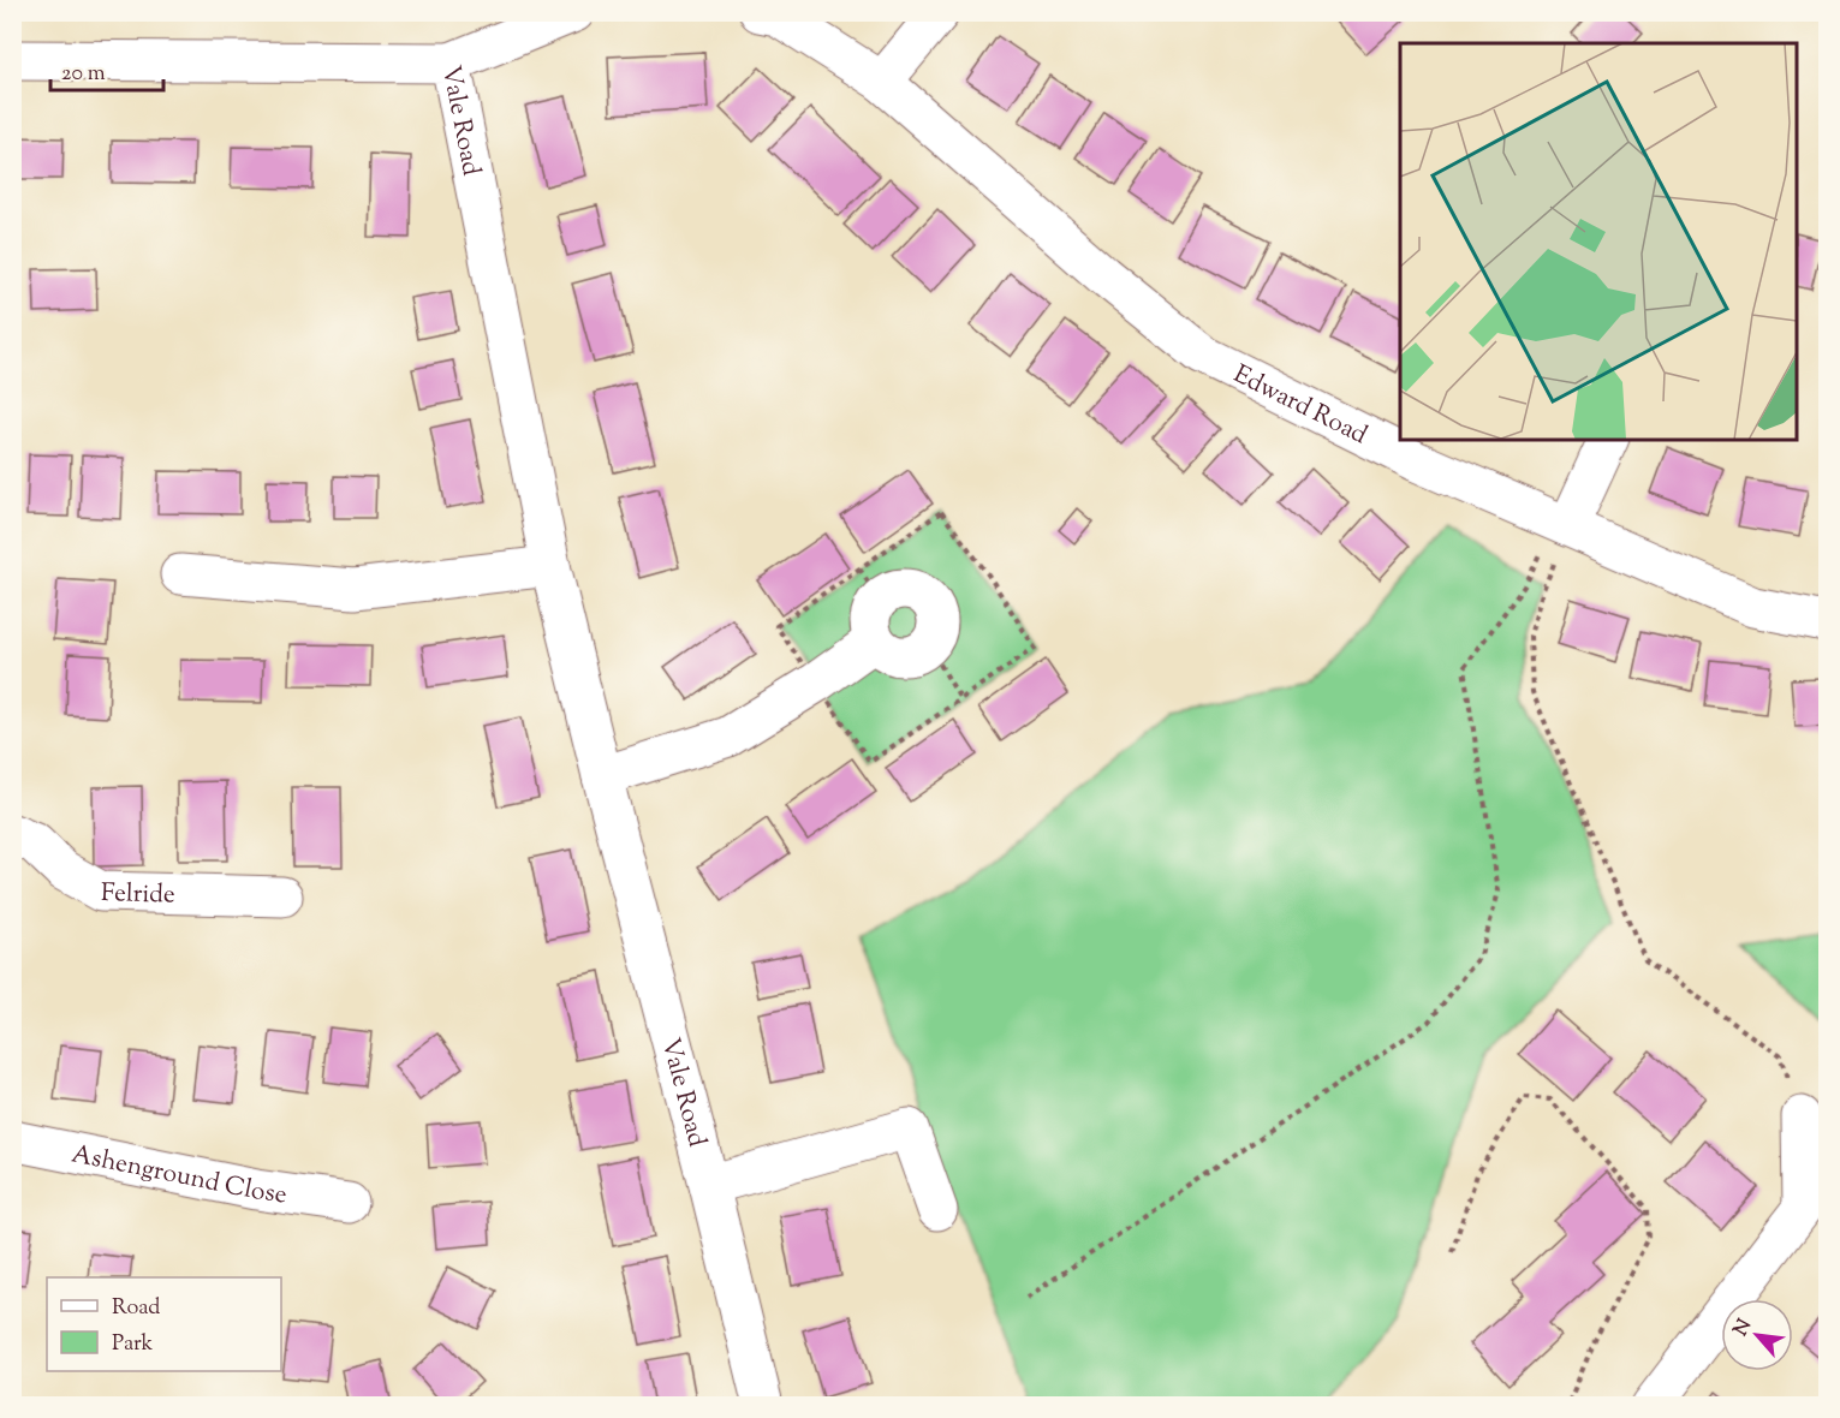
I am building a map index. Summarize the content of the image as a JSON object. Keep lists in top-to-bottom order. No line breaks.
{"streets":{"street":["Vale Road","Edward Road","Felride","Ashenground Close"]},"legend":["Road","Park"],"scale_bar":"20 m","north":"top left"}
